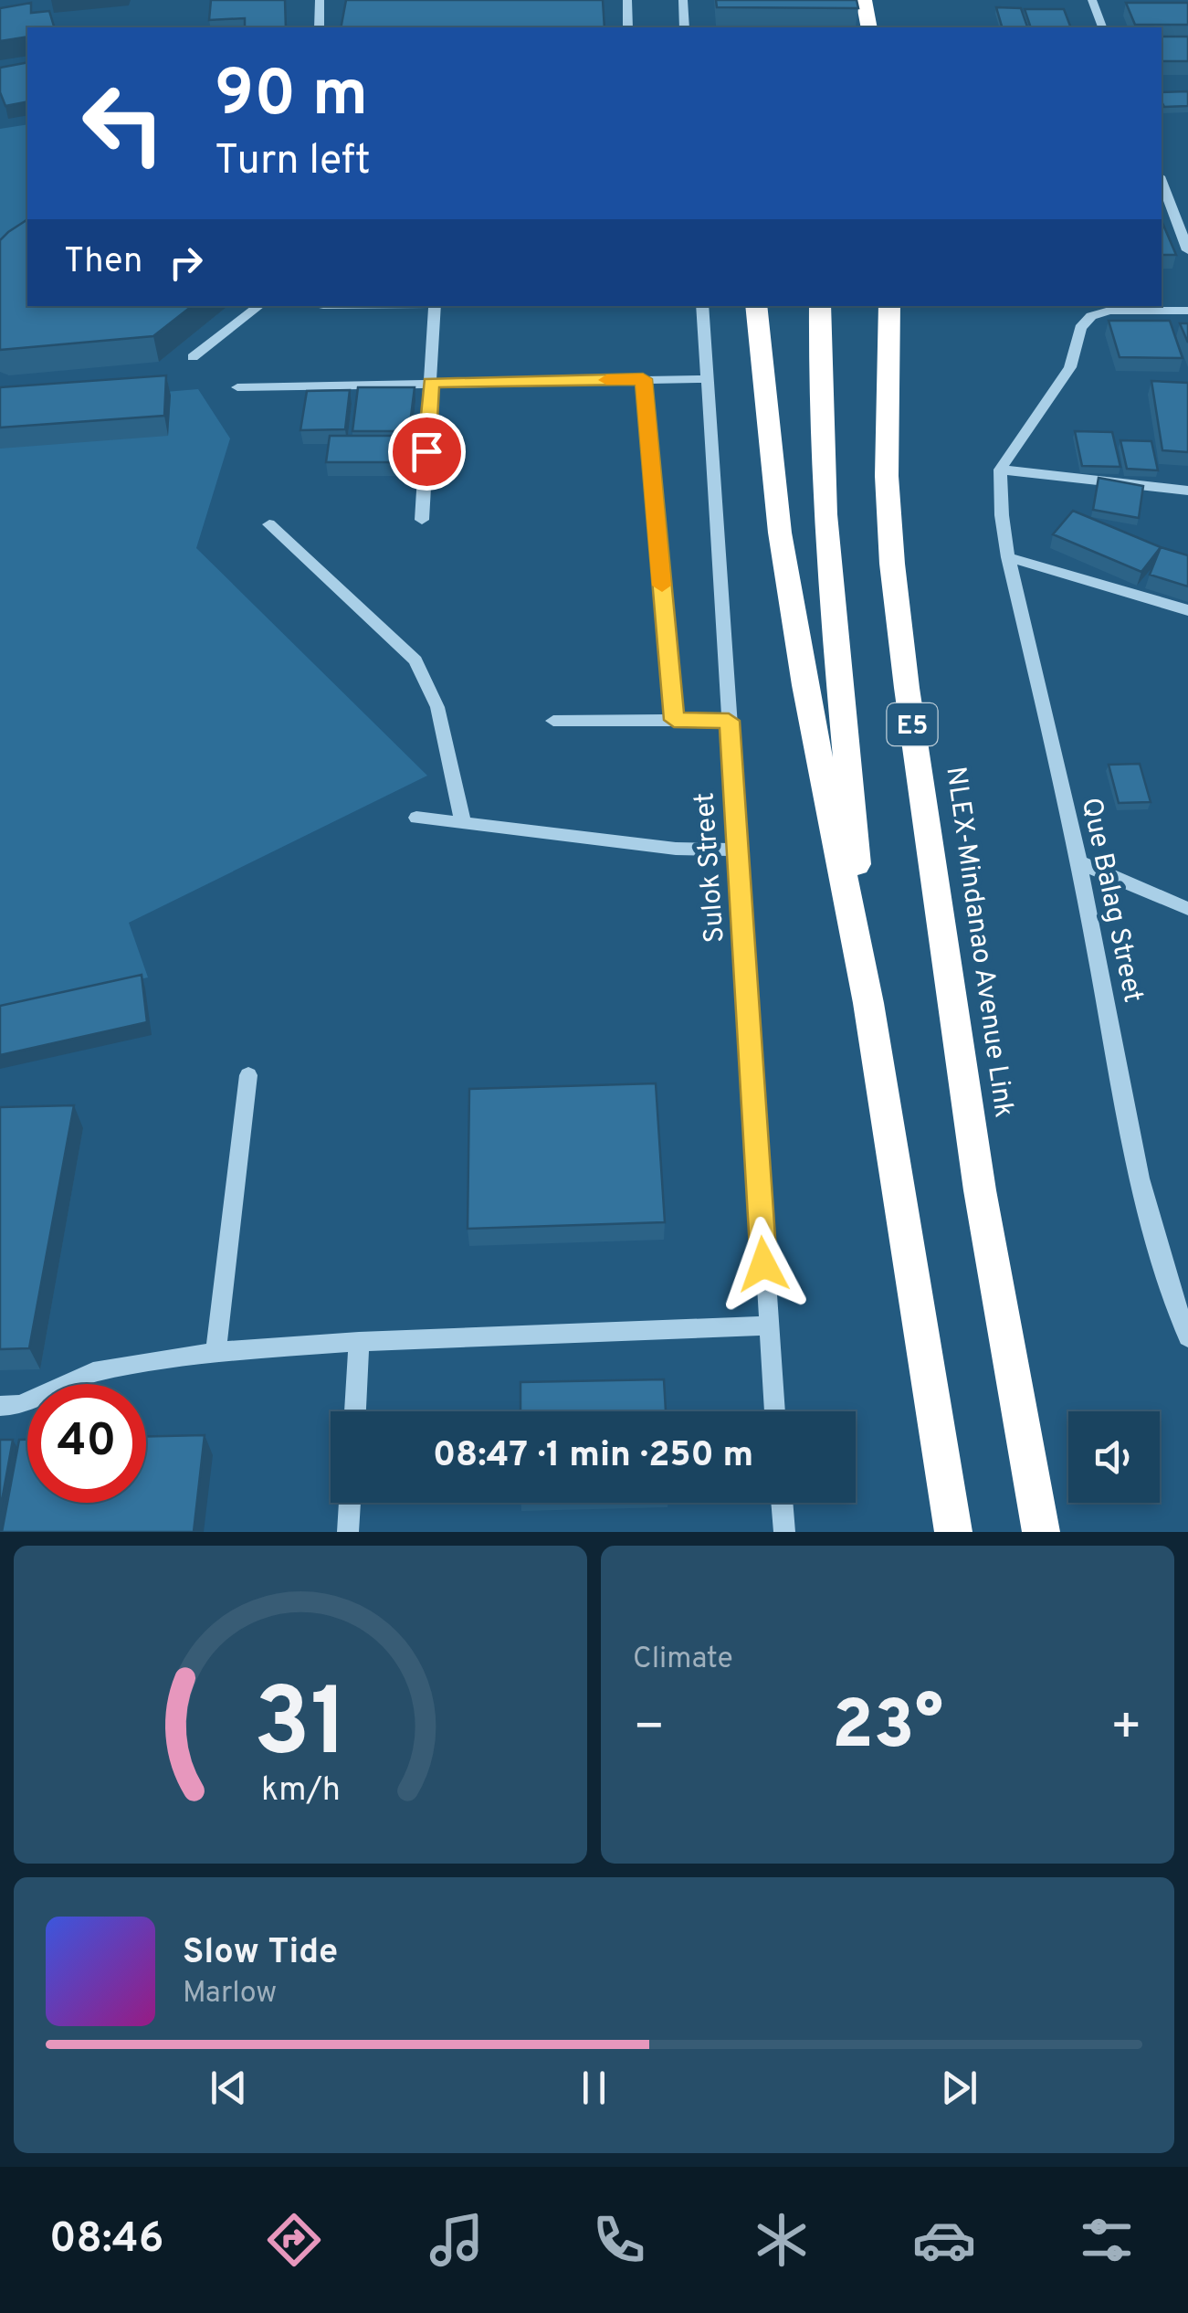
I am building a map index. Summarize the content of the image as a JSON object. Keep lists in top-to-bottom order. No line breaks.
{"streets":{"highway":["E5","NLEX-Mindanao Avenue Link"],"street":["Sulok Street","Que Balag Street"]},"page":{"turn":["90 m","Turn left"],"then":"Then","limit":"40","trip":"08:47 · 1 min · 250 m","tile":"Climate","heat":["−","23°","+"],"song":["Slow Tide","Marlow"],"tabs":"08:46","gauge":["31","km/h"]}}
